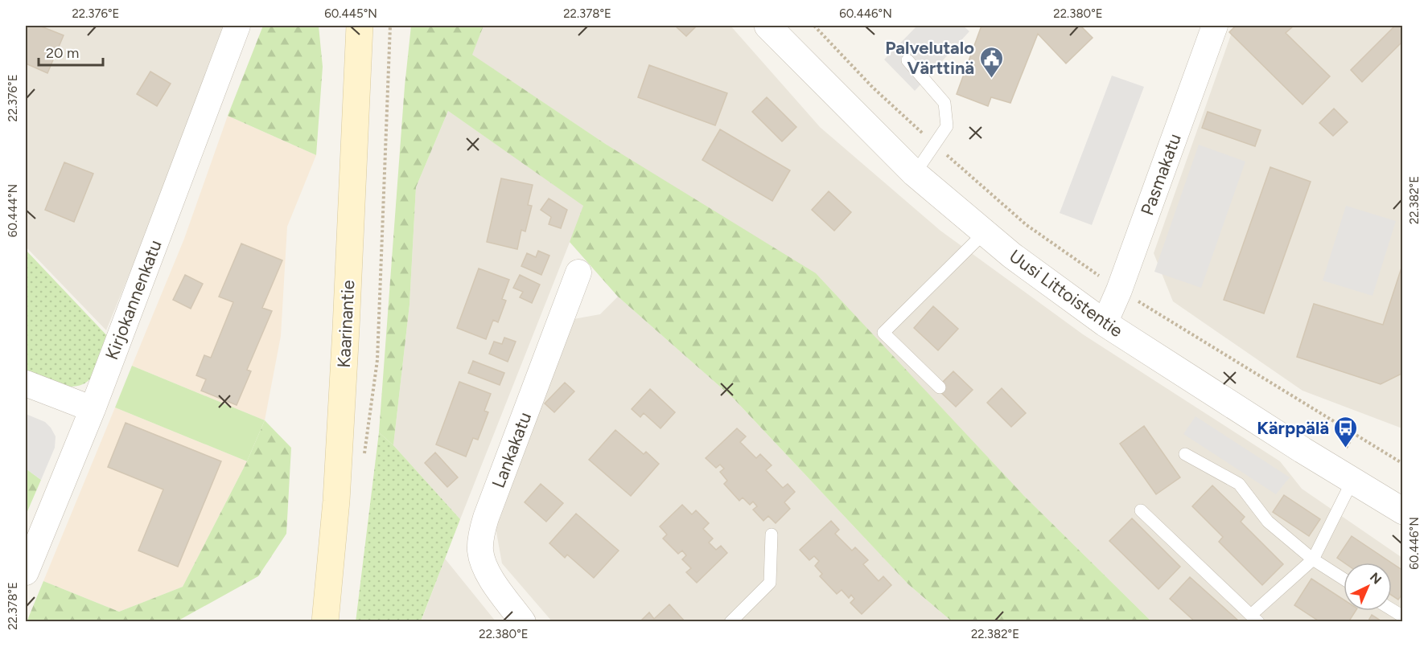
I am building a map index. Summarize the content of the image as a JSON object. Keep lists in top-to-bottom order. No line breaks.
{"streets":{"main road":["Kaarinantie"],"street":["Pasmakatu","Uusi Littoistentie","Kirjokannenkatu","Lankakatu"]},"crossings":[["Pasmakatu","Uusi Littoistentie"]],"places":{"public building":["Palvelutalo Värttinä"],"bus stop":["Kärppälä"]},"scale_bar":"20 m","north":"top right","coordinates":["22.376°E","60.445°N","22.378°E","60.446°N","22.380°E","22.382°E","60.444°N"]}
